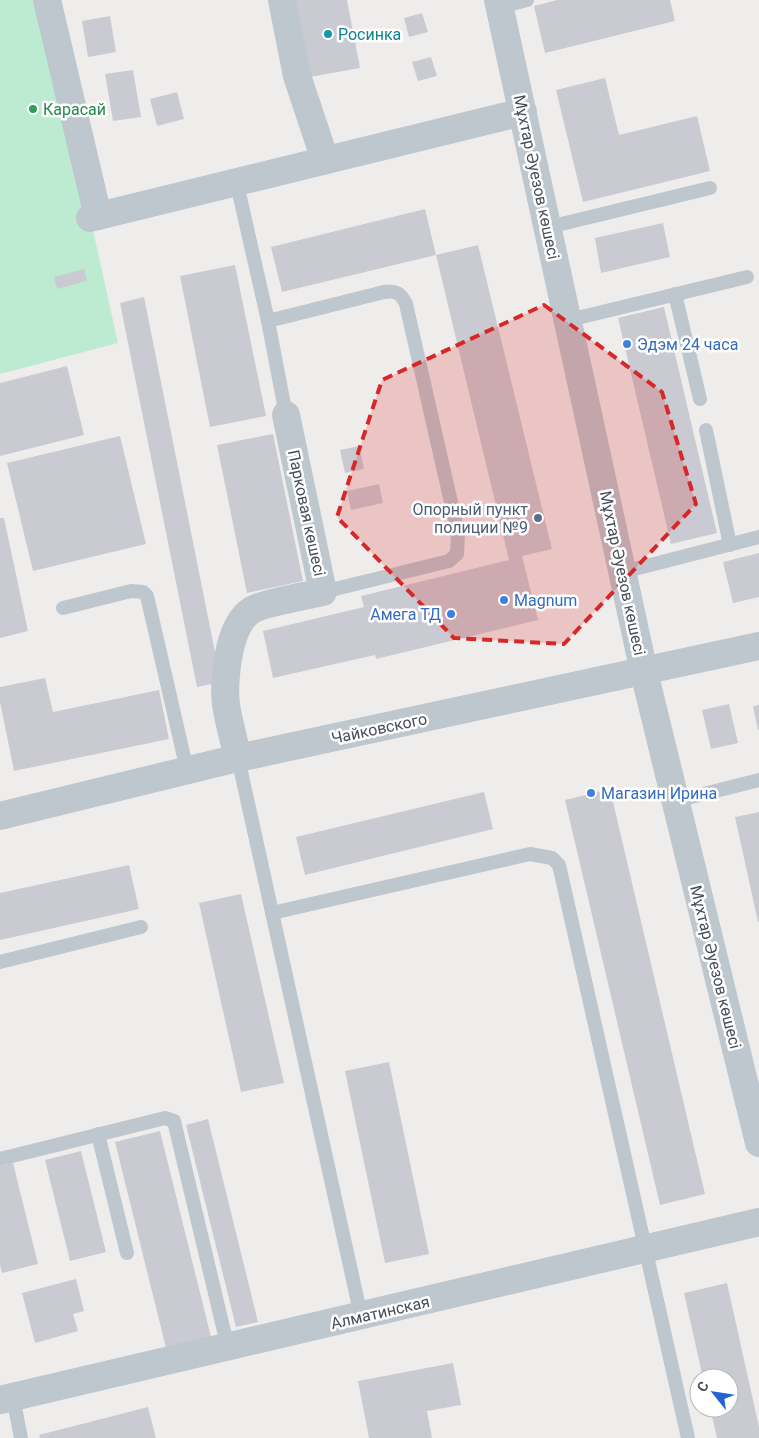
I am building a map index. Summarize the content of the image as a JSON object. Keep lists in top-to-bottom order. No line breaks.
{"streets":{"street":["Мұхтар Әуезов көшесі","Парковая көшесі","Чайковского","Алматинская"]},"crossings":[["Мұхтар Әуезов көшесі","Чайковского"],["Парковая көшесі","Чайковского"]],"places":["Росинка","Карасай","Эдэм 24 часа","Опорный пункт полиции №9","Magnum","Амега ТД","Магазин Ирина"],"north":"top left"}
